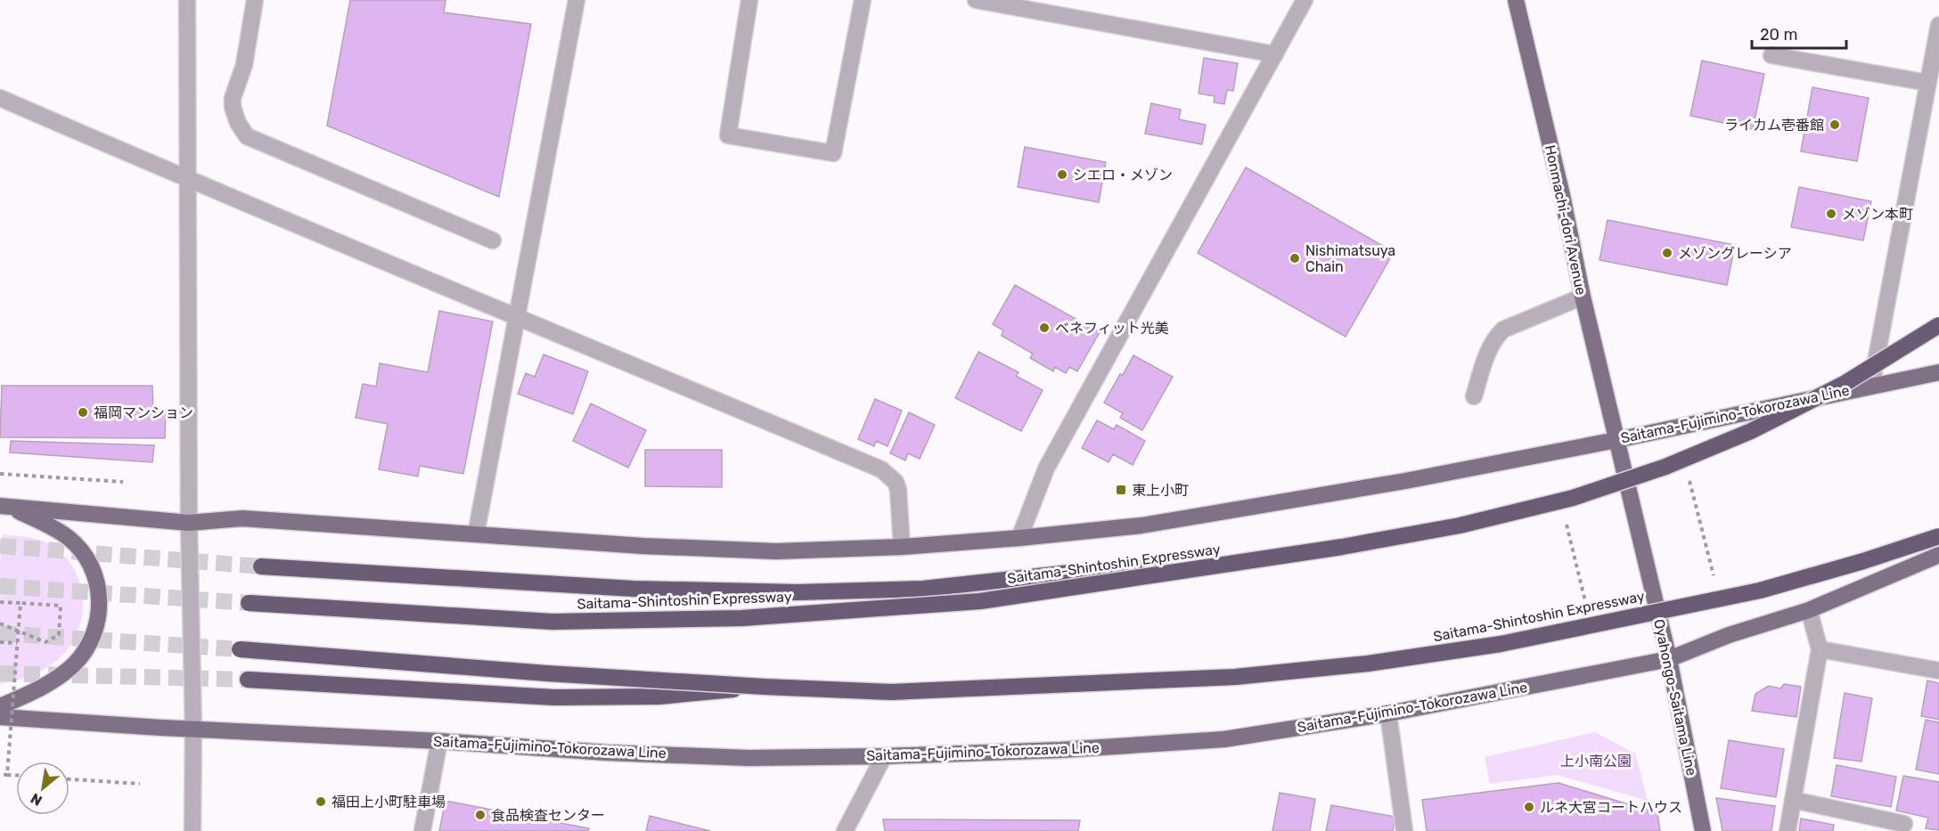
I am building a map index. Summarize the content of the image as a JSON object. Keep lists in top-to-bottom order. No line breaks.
{"streets":{"highway":["Saitama-Shintoshin Expressway"],"main road":["Honmachi-dori Avenue","Saitama-Fujimino-Tokorozawa Line","Oyahongo-Saitama Line"]},"crossings":[["Honmachi-dori Avenue","Saitama-Fujimino-Tokorozawa Line"],["Honmachi-dori Avenue","Oyahongo-Saitama Line"],["Saitama-Fujimino-Tokorozawa Line","Oyahongo-Saitama Line"]],"parks":["上小南公園"],"places":{"other":["ライカム壱番館","シエロ・メゾン","メゾン本町","メゾングレーシア","Nishimatsuya Chain","ベネフィット光美","福岡マンション","福田上小町駐車場","ルネ大宮コートハウス","食品検査センター"],"transit":["東上小町"]},"scale_bar":"20 m","north":"bottom left"}
